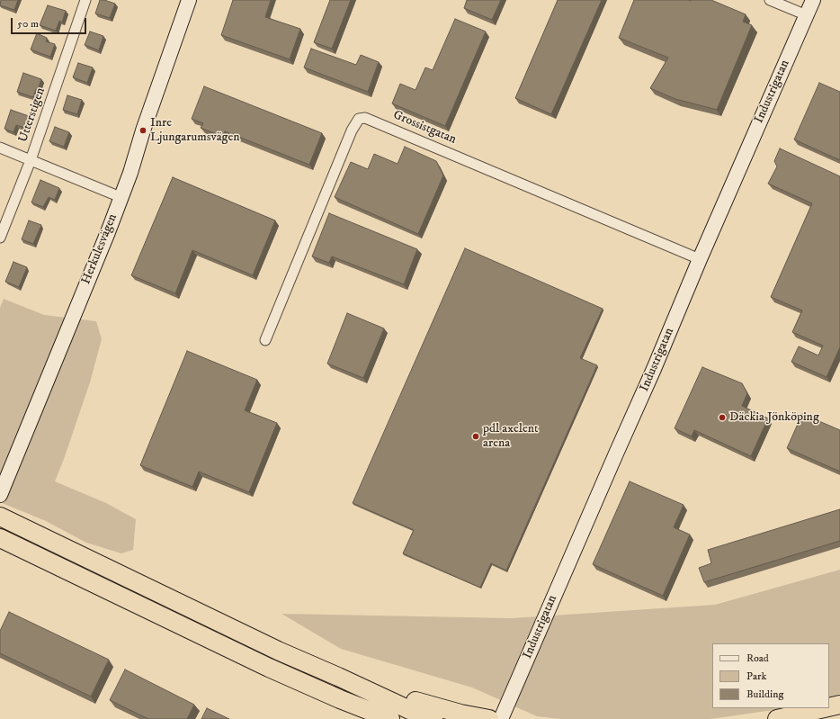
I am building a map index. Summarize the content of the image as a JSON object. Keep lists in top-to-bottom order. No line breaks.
{"streets":{"street":["Industrigatan","Utterstigen","Grossistgatan","Herkulesvägen"]},"crossings":[["Industrigatan","Grossistgatan"]],"places":["Inre Ljungarumsvägen","Däckia Jönköping","pdl axelent arena"],"legend":["Road","Park","Building"],"scale_bar":"50 m"}
